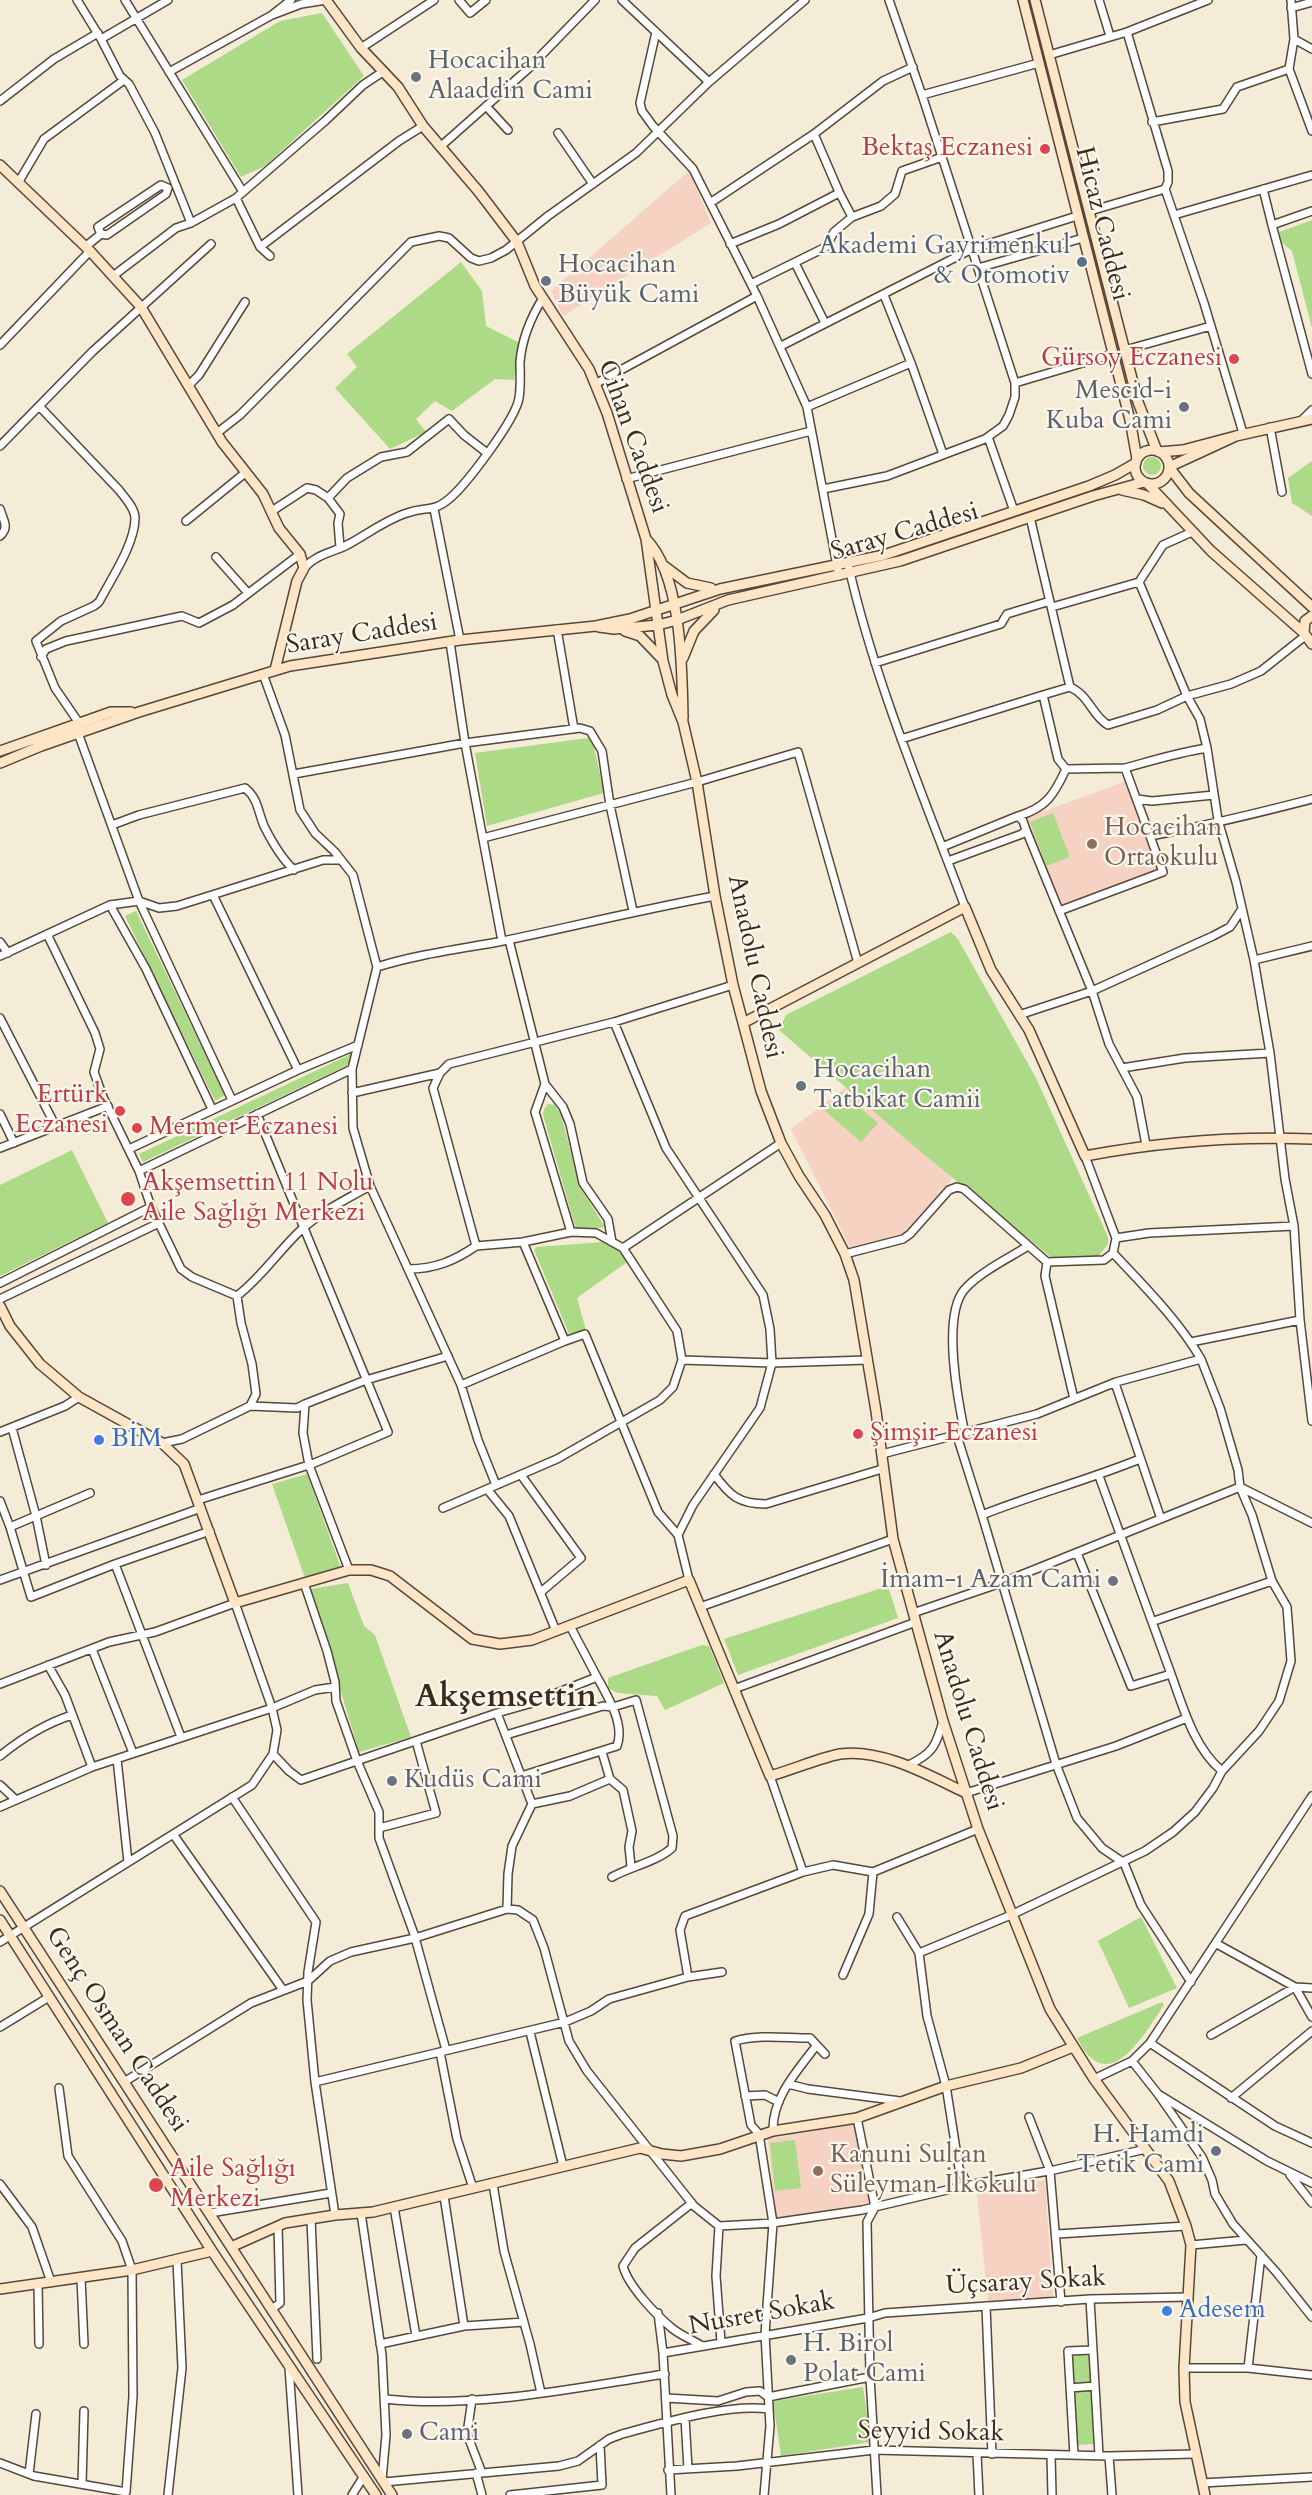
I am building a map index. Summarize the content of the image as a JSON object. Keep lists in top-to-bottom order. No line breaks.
{"streets":{"street":["Hicaz Caddesi","Cihan Caddesi","Saray Caddesi","Anadolu Caddesi","Genç Osman Caddesi","Üçsaray Sokak","Nusret Sokak","Seyyid Sokak"]},"crossings":[["Hicaz Caddesi","Saray Caddesi"],["Cihan Caddesi","Saray Caddesi"],["Cihan Caddesi","Anadolu Caddesi"],["Saray Caddesi","Anadolu Caddesi"],["Anadolu Caddesi","Üçsaray Sokak"],["Anadolu Caddesi","Seyyid Sokak"],["Üçsaray Sokak","Nusret Sokak"]],"districts":["Akşemsettin"],"places":["Hocacihan Alaaddin Cami","Bektaş Eczanesi","Akademi Gayrimenkul & Otomotiv","Hocacihan Büyük Cami","Gürsoy Eczanesi","Mescid-i Kuba Cami","Hocacihan Ortaokulu","Hocacihan Tatbikat Camii","Ertürk Eczanesi","Mermer Eczanesi","Akşemsettin 11 Nolu Aile Sağlığı Merkezi","Şimşir Eczanesi","BİM","İmam-ı Azam Cami","Kudüs Cami","H. Hamdi Tetik Cami","Kanuni Sultan Süleyman İlkokulu","Aile Sağlığı Merkezi","Adesem","H. Birol Polat Cami","Cami"]}
